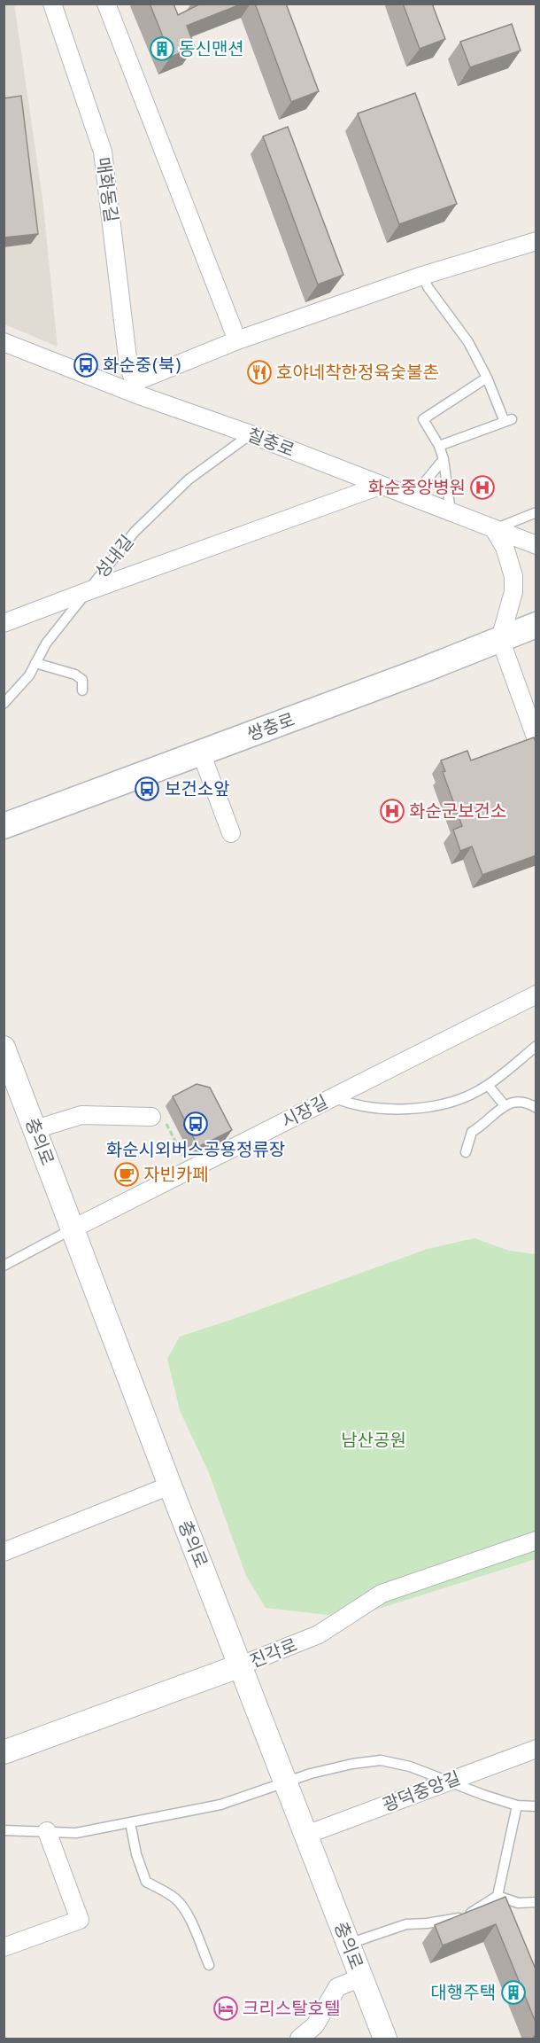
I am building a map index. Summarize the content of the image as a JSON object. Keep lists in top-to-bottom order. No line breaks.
{"streets":{"main road":["쌍충로"],"street":["매화동길","칠충로","시장길","충의로","진각로","광덕중앙길"],"lane":["성내길"]},"crossings":[["매화동길","칠충로"],["칠충로","성내길"],["시장길","충의로"],["충의로","진각로"],["충의로","광덕중앙길"]],"parks":["남산공원"],"places":{"building":["동신맨션","대행주택"],"bus stop":["화순중(북)","보건소앞","화순시외버스공용정류장"],"restaurant":["호야네착한정육숯불촌"],"hospital":["화순중앙병원","화순군보건소"],"cafe":["자빈카페"],"hotel":["크리스탈호텔"]}}
